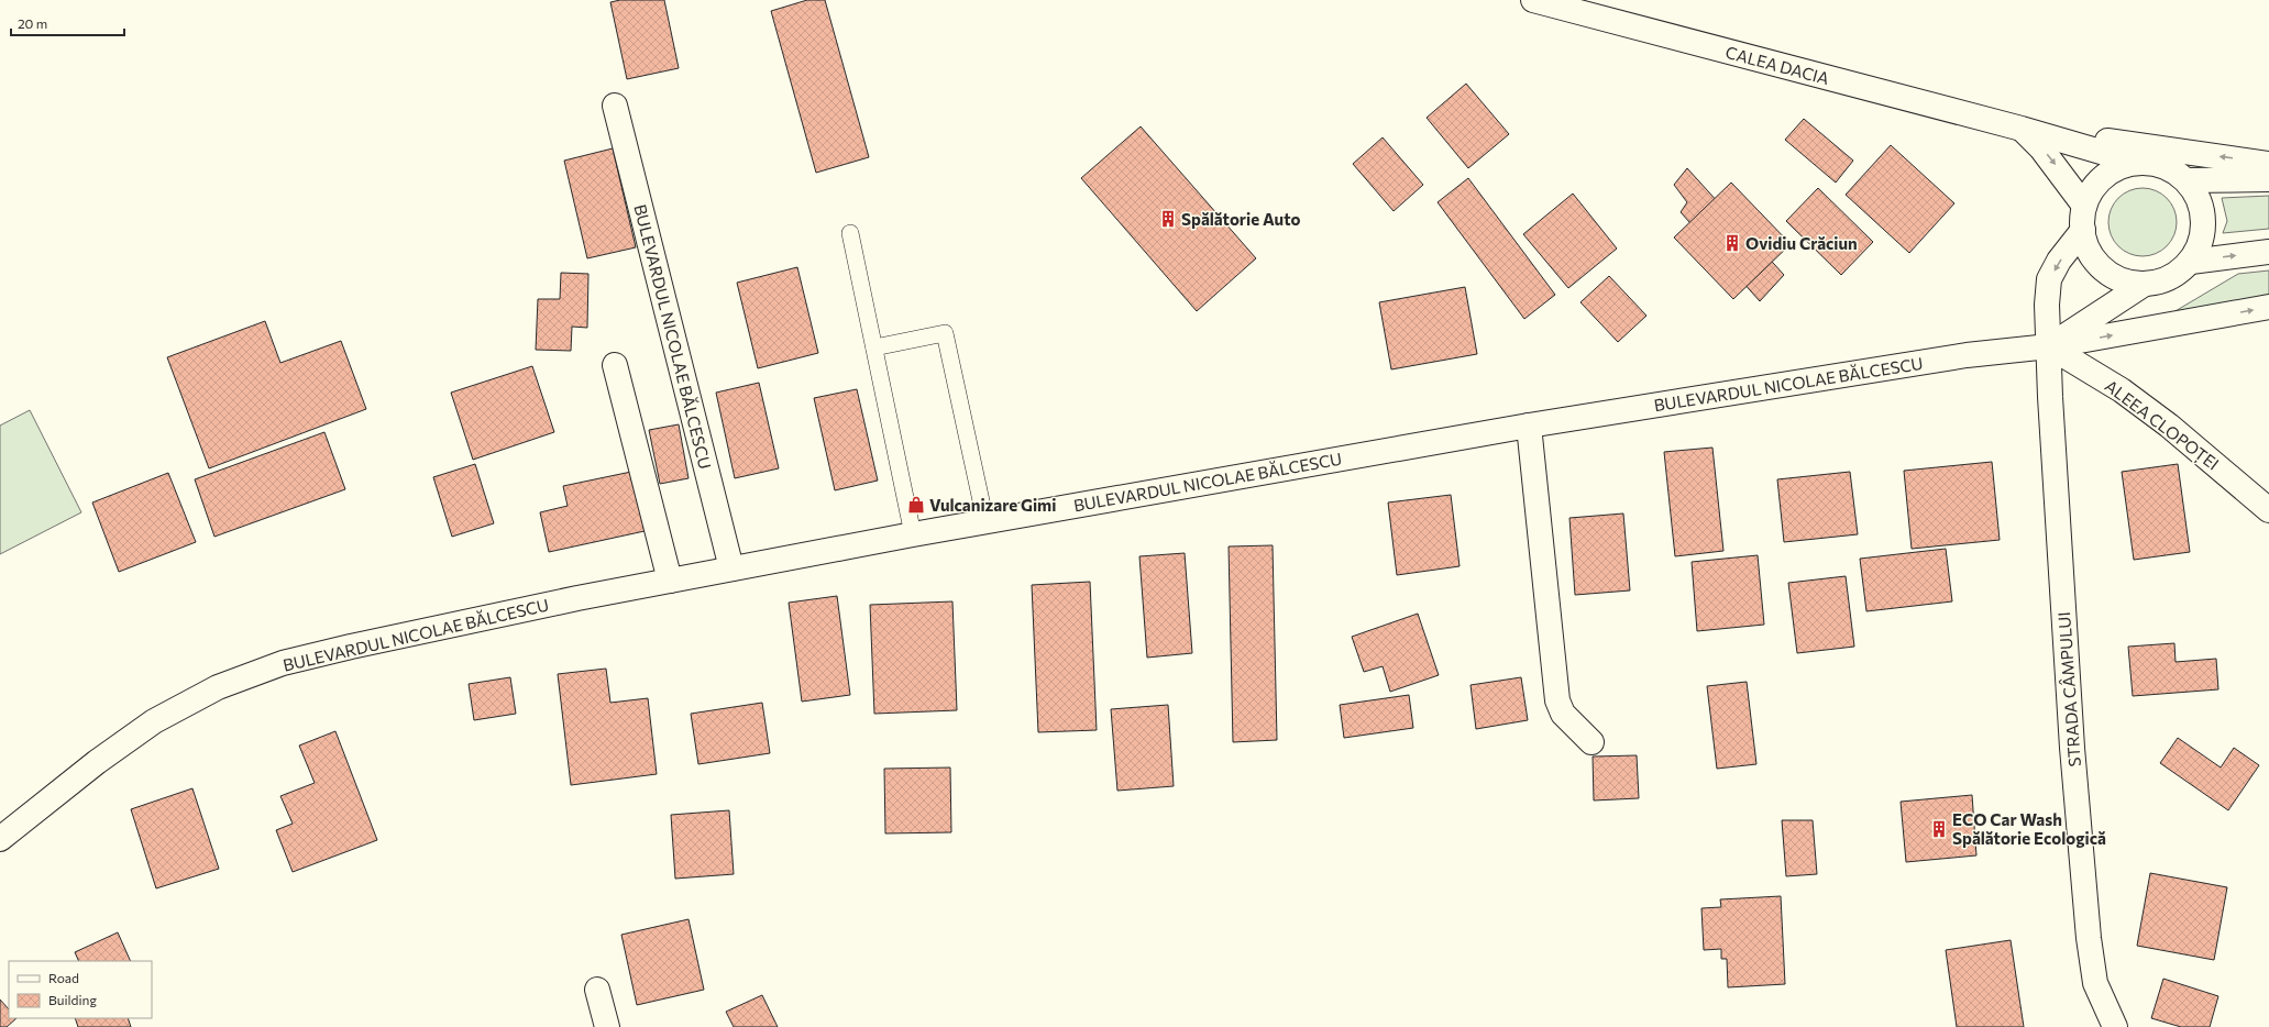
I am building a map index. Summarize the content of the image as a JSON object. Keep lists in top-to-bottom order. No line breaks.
{"streets":{"street":["CALEA DACIA","BULEVARDUL NICOLAE BĂLCESCU","ALEEA CLOPOȚEI","STRADA CÂMPULUI"]},"crossings":[["CALEA DACIA","STRADA CÂMPULUI"],["BULEVARDUL NICOLAE BĂLCESCU","ALEEA CLOPOȚEI"],["BULEVARDUL NICOLAE BĂLCESCU","STRADA CÂMPULUI"],["ALEEA CLOPOȚEI","STRADA CÂMPULUI"]],"places":{"building":["Spălătorie Auto","Ovidiu Crăciun","ECO Car Wash Spălătorie Ecologică"],"shop":["Vulcanizare Gimi"]},"legend":["Road","Building"],"scale_bar":"20 m"}
